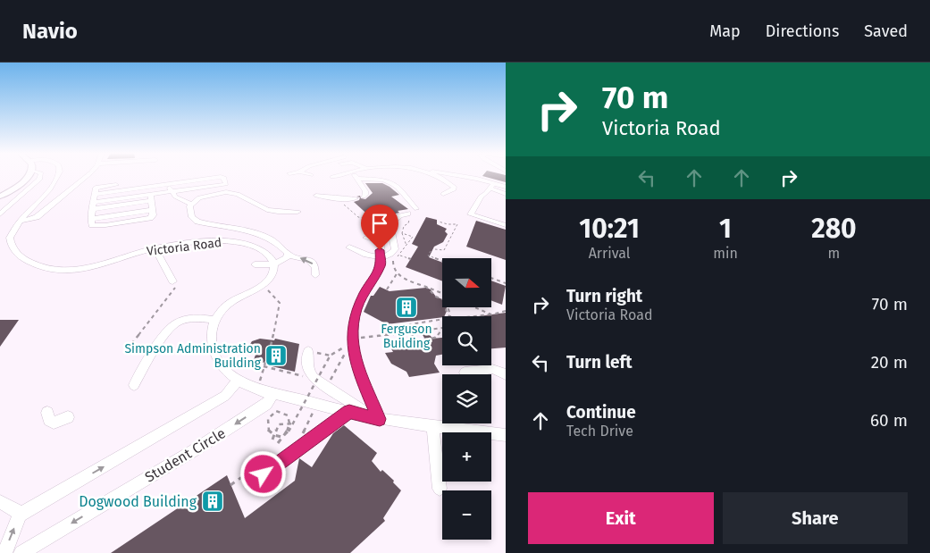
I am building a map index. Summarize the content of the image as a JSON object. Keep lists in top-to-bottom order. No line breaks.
{"streets":{"street":["Victoria Road","Student Circle"]},"places":{"building":["Ferguson Building","Simpson Administration Building","Dogwood Building"]},"north":"right","page":{"header":"Navio","nav":["Map","Directions","Saved"],"turn":["70 m","Victoria Road"],"eta":["10:21","Arrival","1","min","280","m"],"map_buttons":["+","−"],"list":[{"name":"Turn right","note":"Victoria Road","value":"70 m"},{"name":"Turn left","value":"20 m"},{"name":"Continue","note":"Tech Drive","value":"60 m"}],"buttons":["Exit","Share"]}}
